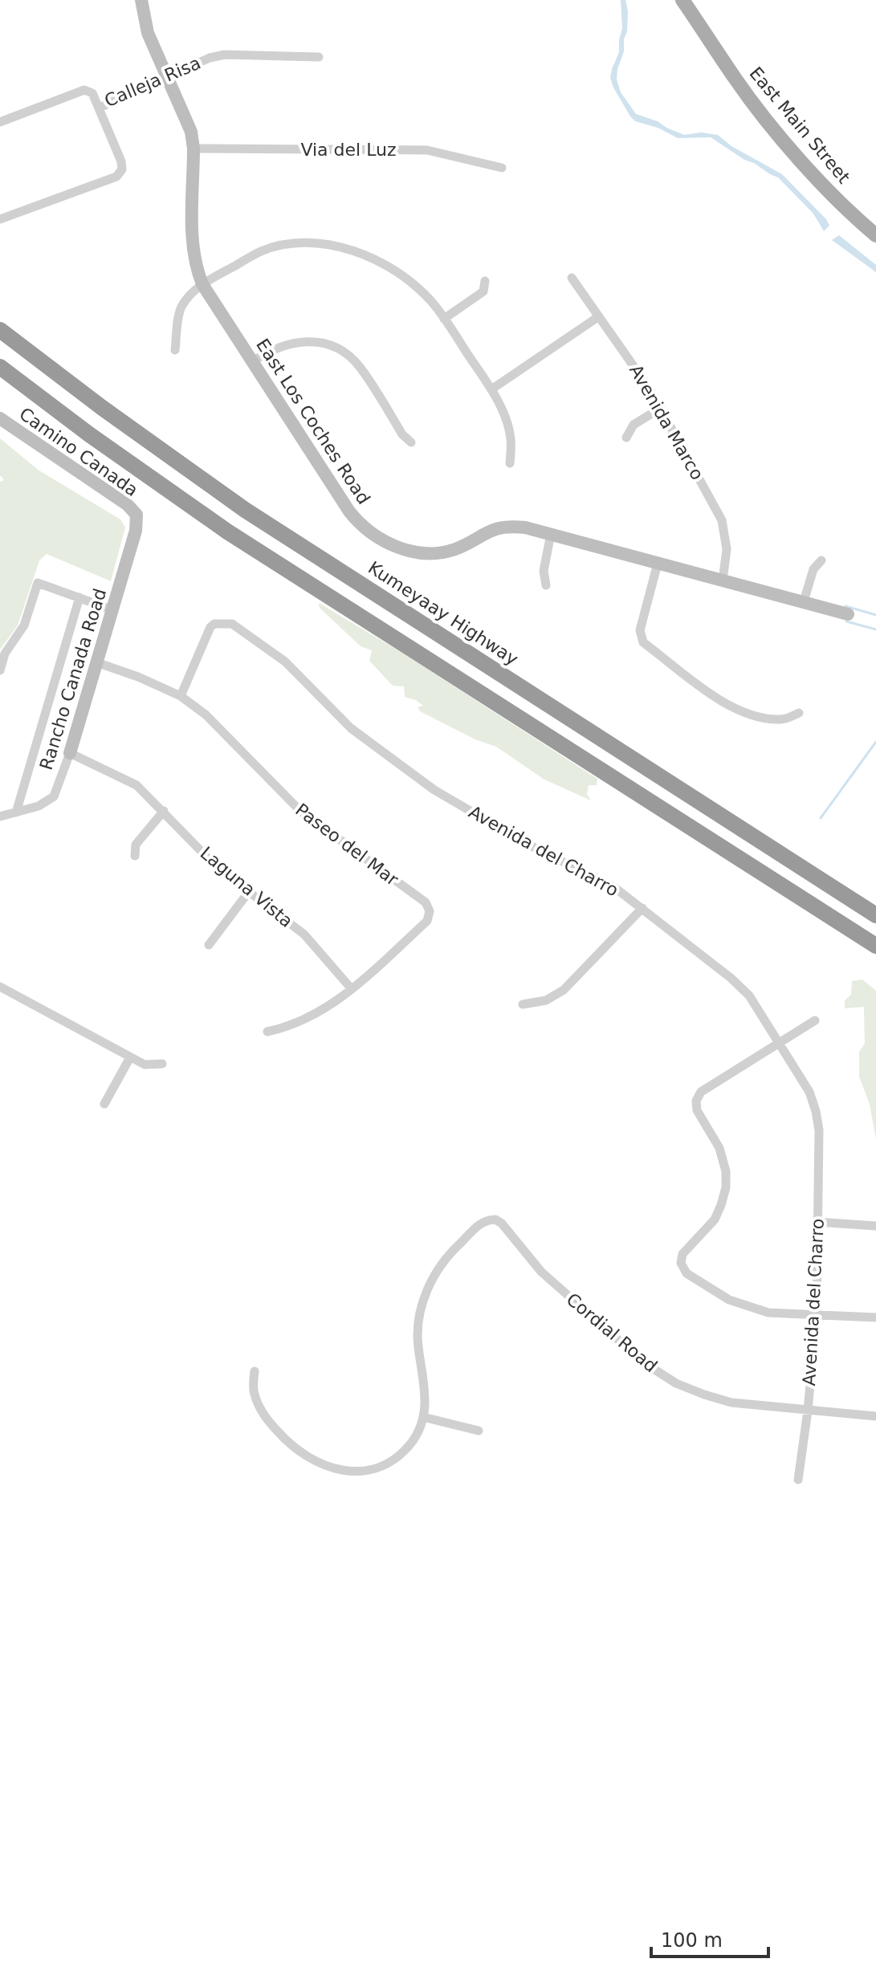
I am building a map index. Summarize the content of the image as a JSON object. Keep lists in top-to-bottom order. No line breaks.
{"streets":{"highway":["Kumeyaay Highway"],"main road":["East Main Street"],"street":["Calleja Risa","Via del Luz","East Los Coches Road","Avenida Marco","Camino Canada","Rancho Canada Road","Paseo del Mar","Avenida del Charro","Laguna Vista","Cordial Road"]},"crossings":[["Calleja Risa","East Los Coches Road"],["Via del Luz","East Los Coches Road"],["East Los Coches Road","Avenida Marco"],["Camino Canada","Rancho Canada Road"],["Rancho Canada Road","Paseo del Mar"],["Rancho Canada Road","Laguna Vista"],["Paseo del Mar","Avenida del Charro"],["Paseo del Mar","Laguna Vista"],["Avenida del Charro","Cordial Road"]],"scale_bar":"100 m"}
